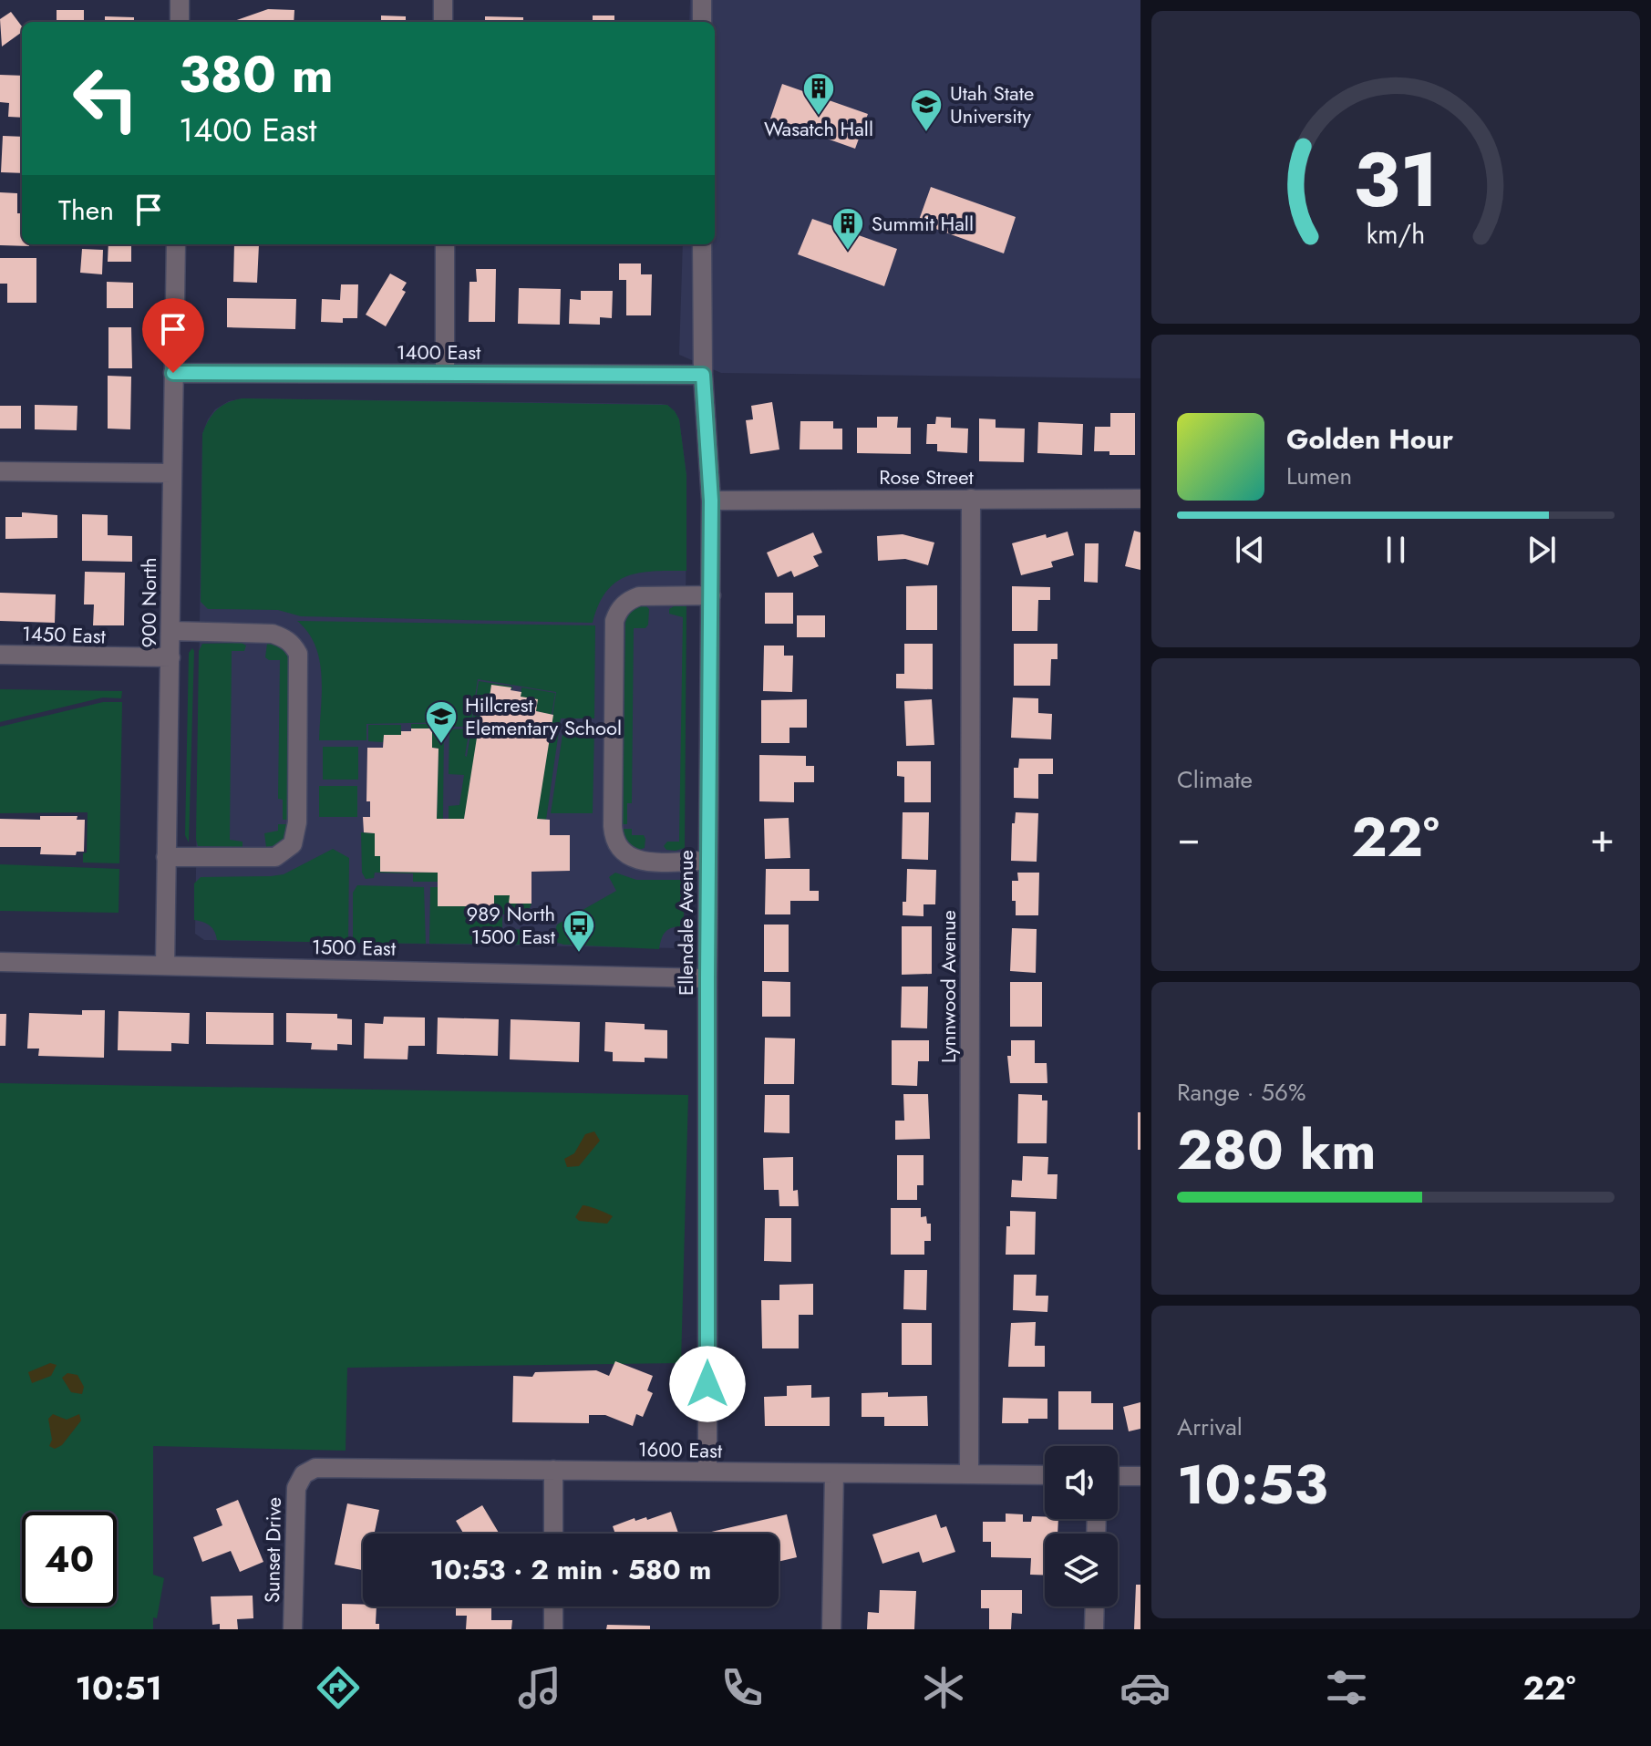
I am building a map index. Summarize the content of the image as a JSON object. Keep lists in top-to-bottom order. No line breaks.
{"streets":{"street":["1400 East","Rose Street","900 North","1450 East","Ellendale Avenue","1500 East","Lynnwood Avenue","1600 East","Sunset Drive"]},"crossings":[["1400 East","900 North"],["1400 East","Ellendale Avenue"],["Rose Street","Ellendale Avenue"],["Rose Street","Lynnwood Avenue"],["900 North","1450 East"],["900 North","1500 East"],["Ellendale Avenue","1500 East"],["Ellendale Avenue","1600 East"],["Lynnwood Avenue","1600 East"],["1600 East","Sunset Drive"]],"places":{"building":["Wasatch Hall","Summit Hall"],"school or university":["Utah State University","Hillcrest Elementary School"],"bus stop":["989 North 1500 East"]},"page":{"turn":["380 m","1400 East"],"then":"Then","song":["Golden Hour","Lumen"],"tile":["Climate",["Range · 56%","280 km"],["Arrival","10:53"]],"heat":["−","22°","+"],"limit":"40","trip":"10:53 · 2 min · 580 m","tabs":["10:51","22°"],"gauge":["31","km/h"]}}
